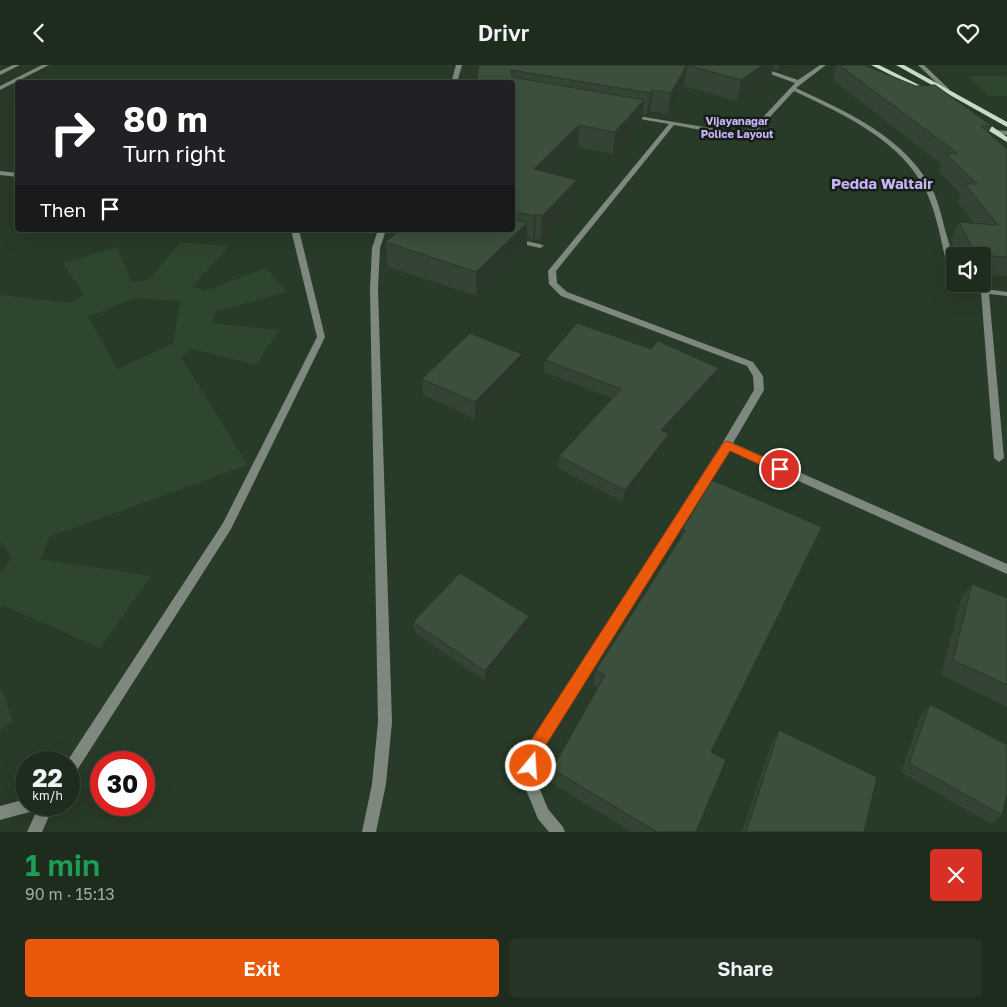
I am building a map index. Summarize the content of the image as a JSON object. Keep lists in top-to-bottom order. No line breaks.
{"districts":["Vijayanagar Police Layout","Pedda Waltair"],"page":{"header":"Drivr","turn":["80 m","Turn right"],"then":"Then","speed":"22 km/h","limit":"30","heading":["1 min","90 m · 15:13"],"buttons":["Exit","Share"]}}
